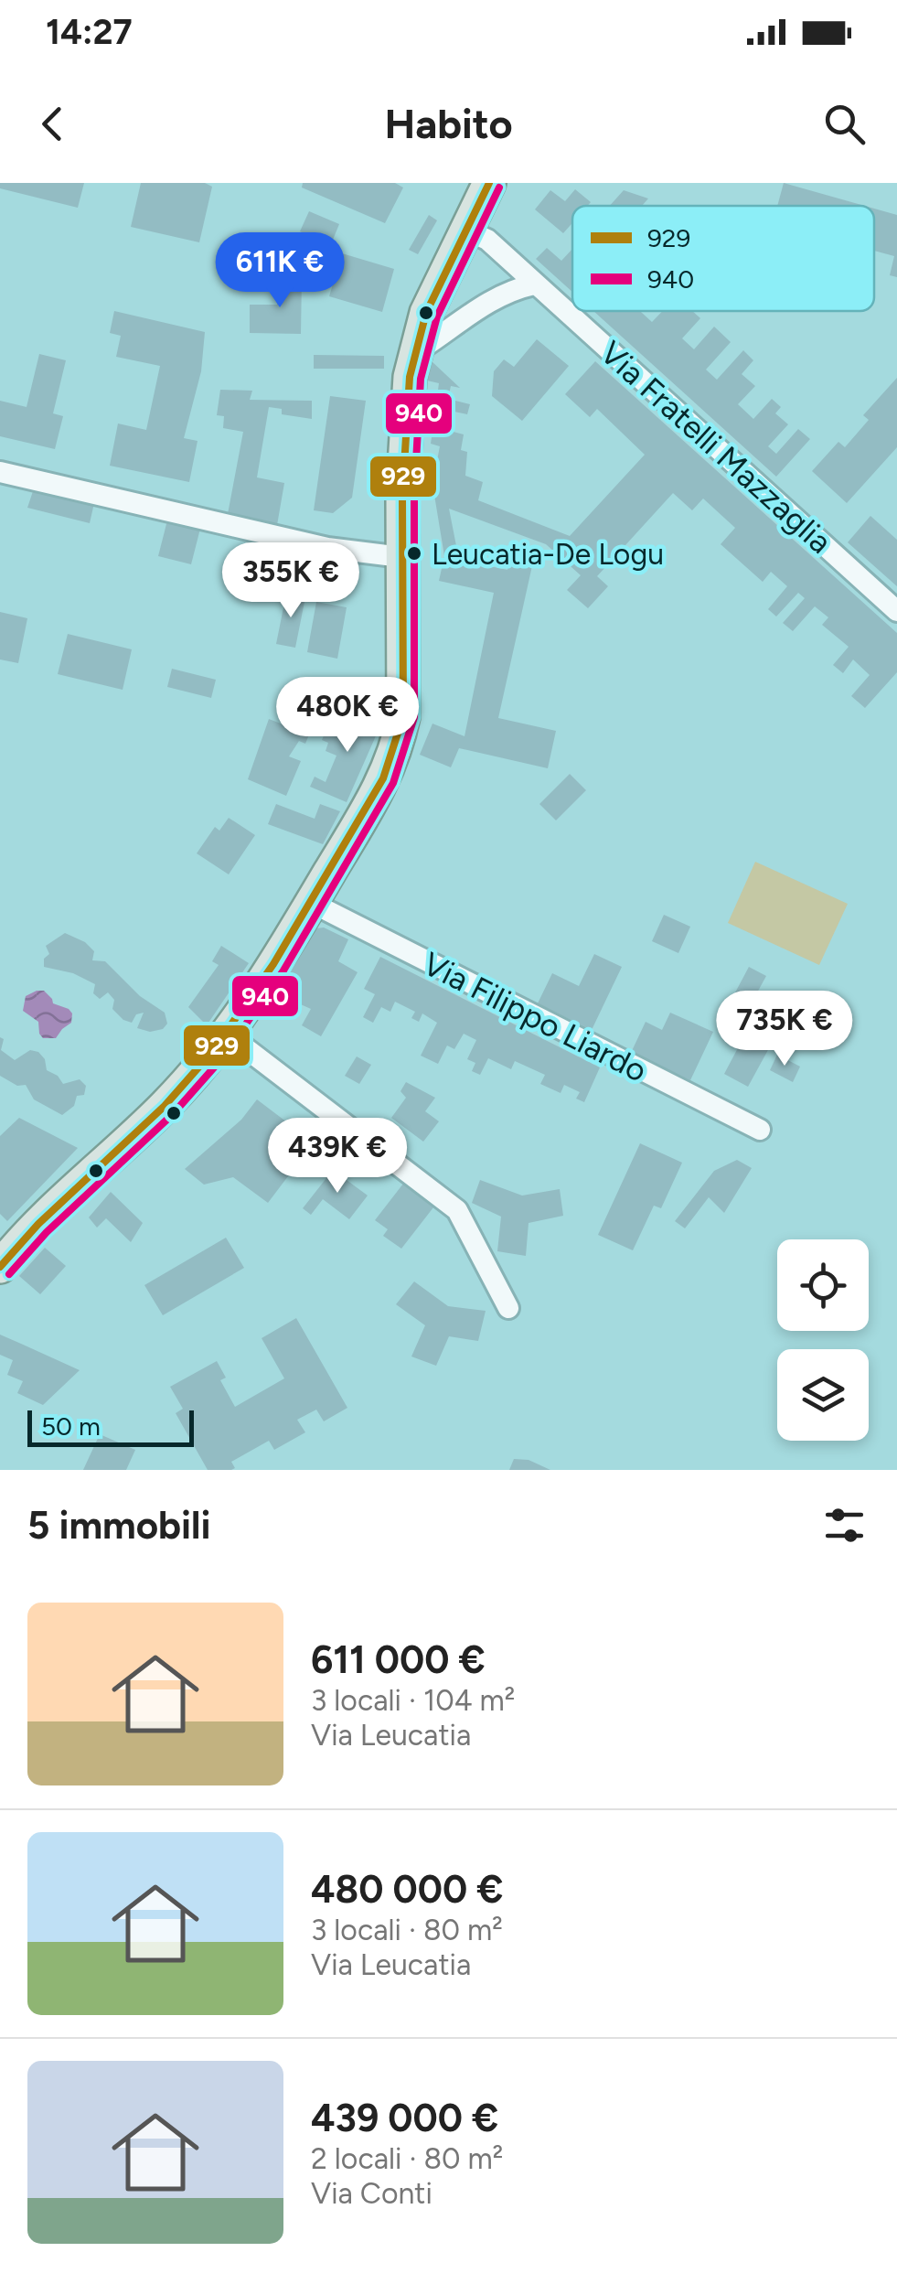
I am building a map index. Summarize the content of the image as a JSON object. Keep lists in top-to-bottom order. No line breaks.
{"streets":{"street":["Via Fratelli Mazzaglia","Via Filippo Liardo"]},"places":["Leucatia-De Logu"],"lines":["transit line 929","transit line 940"],"legend":["929","940"],"scale_bar":"50 m","page":{"status":"14:27","header":"Habito","price":["611K €","355K €","480K €","735K €","439K €"],"scale":"50 m","heading":"5 immobili","list":[{"name":"611 000 €","note":"3 locali · 104 m² · Via Leucatia"},{"name":"480 000 €","note":"3 locali · 80 m² · Via Leucatia"},{"name":"439 000 €","note":"2 locali · 80 m² · Via Conti"}]}}
